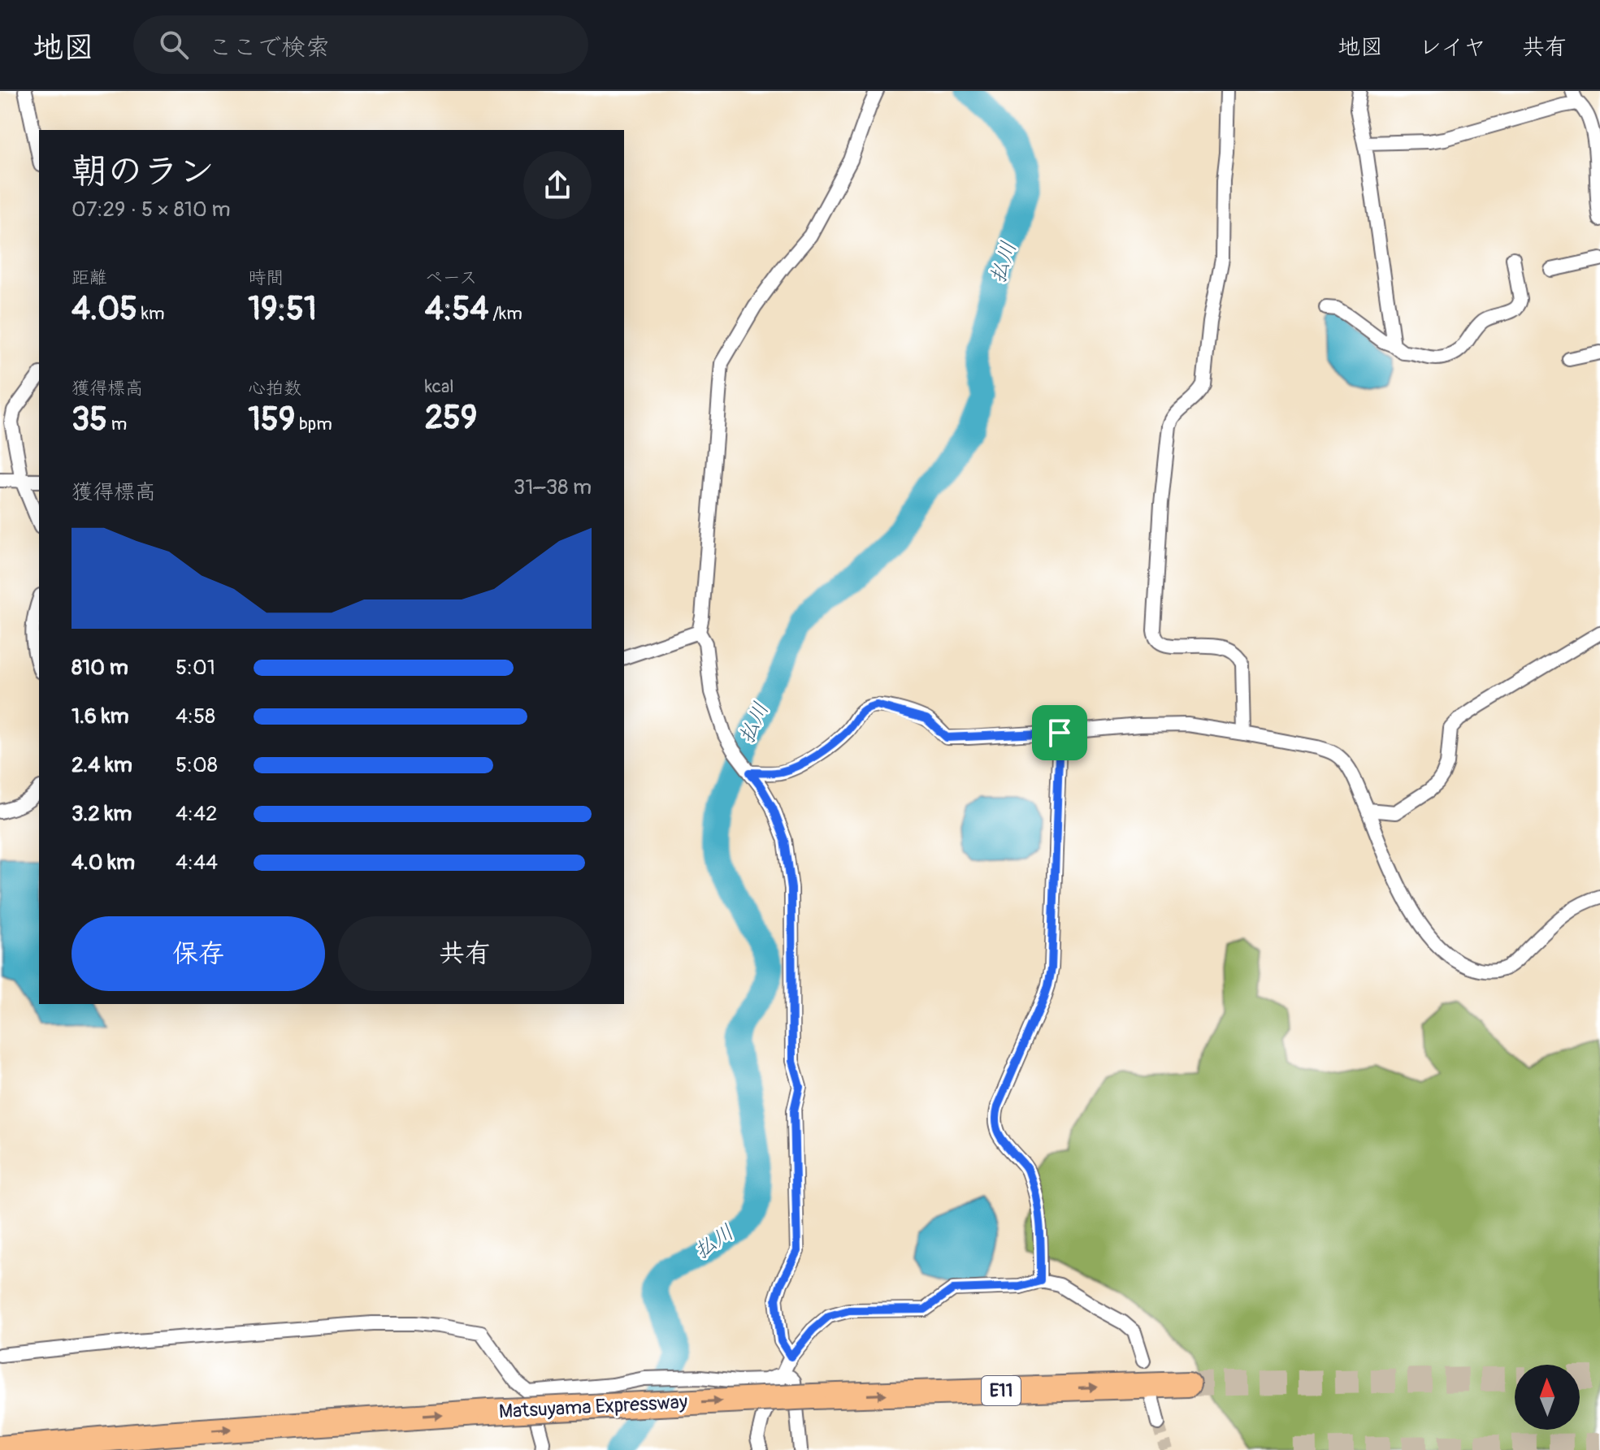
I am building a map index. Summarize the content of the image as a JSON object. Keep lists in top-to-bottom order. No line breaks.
{"streets":{"highway":["E11","Matsuyama Expressway"]},"one_way":["Matsuyama Expressway"],"water":["払川"],"north":"top","page":{"header":"地図","search":"ここで検索","nav":["地図","レイヤ","共有"],"heading":["朝のラン","07:29 · 5 × 810 m"],"stats":[["距離","4.05 km"],["時間","19:51"],["ペース","4:54 /km"],["獲得標高","35 m"],["心拍数","159 bpm"],["kcal","259"]],"chart":["獲得標高","31–38 m"],"list":[{"name":"810 m","note":"5:01"},{"name":"1.6 km","note":"4:58"},{"name":"2.4 km","note":"5:08"},{"name":"3.2 km","note":"4:42"},{"name":"4.0 km","note":"4:44"}],"buttons":["保存","共有"]}}
